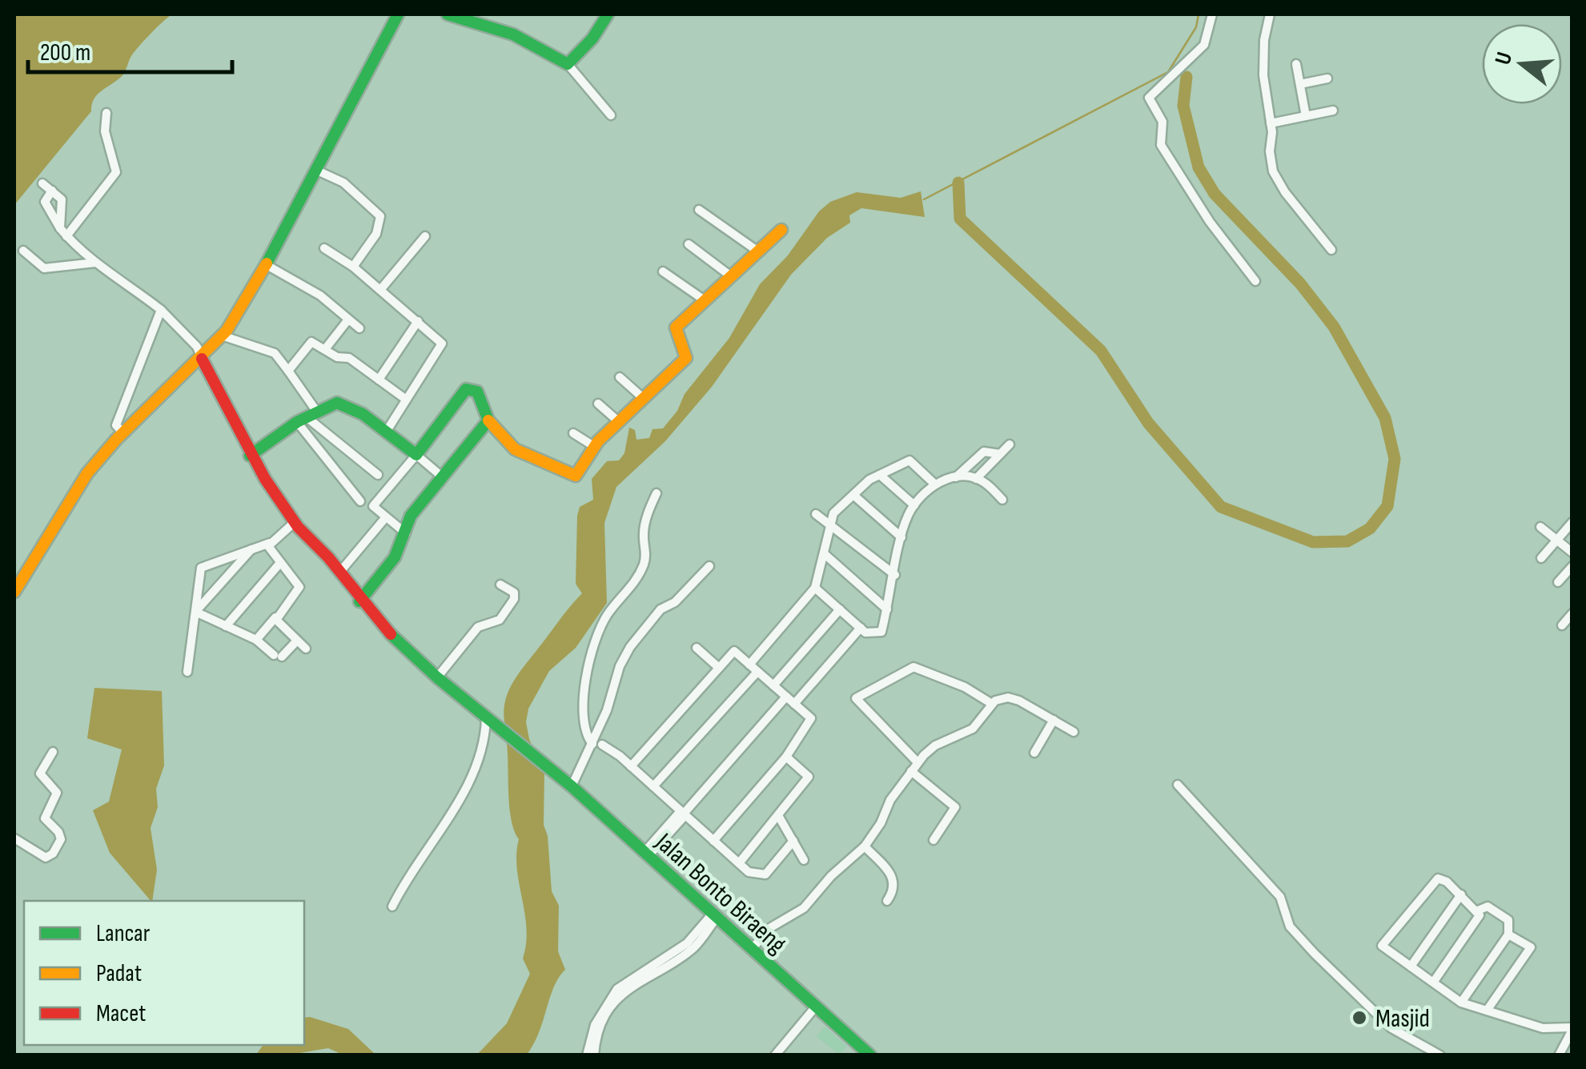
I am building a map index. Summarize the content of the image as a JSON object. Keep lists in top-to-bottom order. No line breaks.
{"streets":{"street":["Jalan Bonto Biraeng"]},"places":["Masjid"],"legend":["Lancar","Padat","Macet"],"scale_bar":"200 m","north":"left"}
